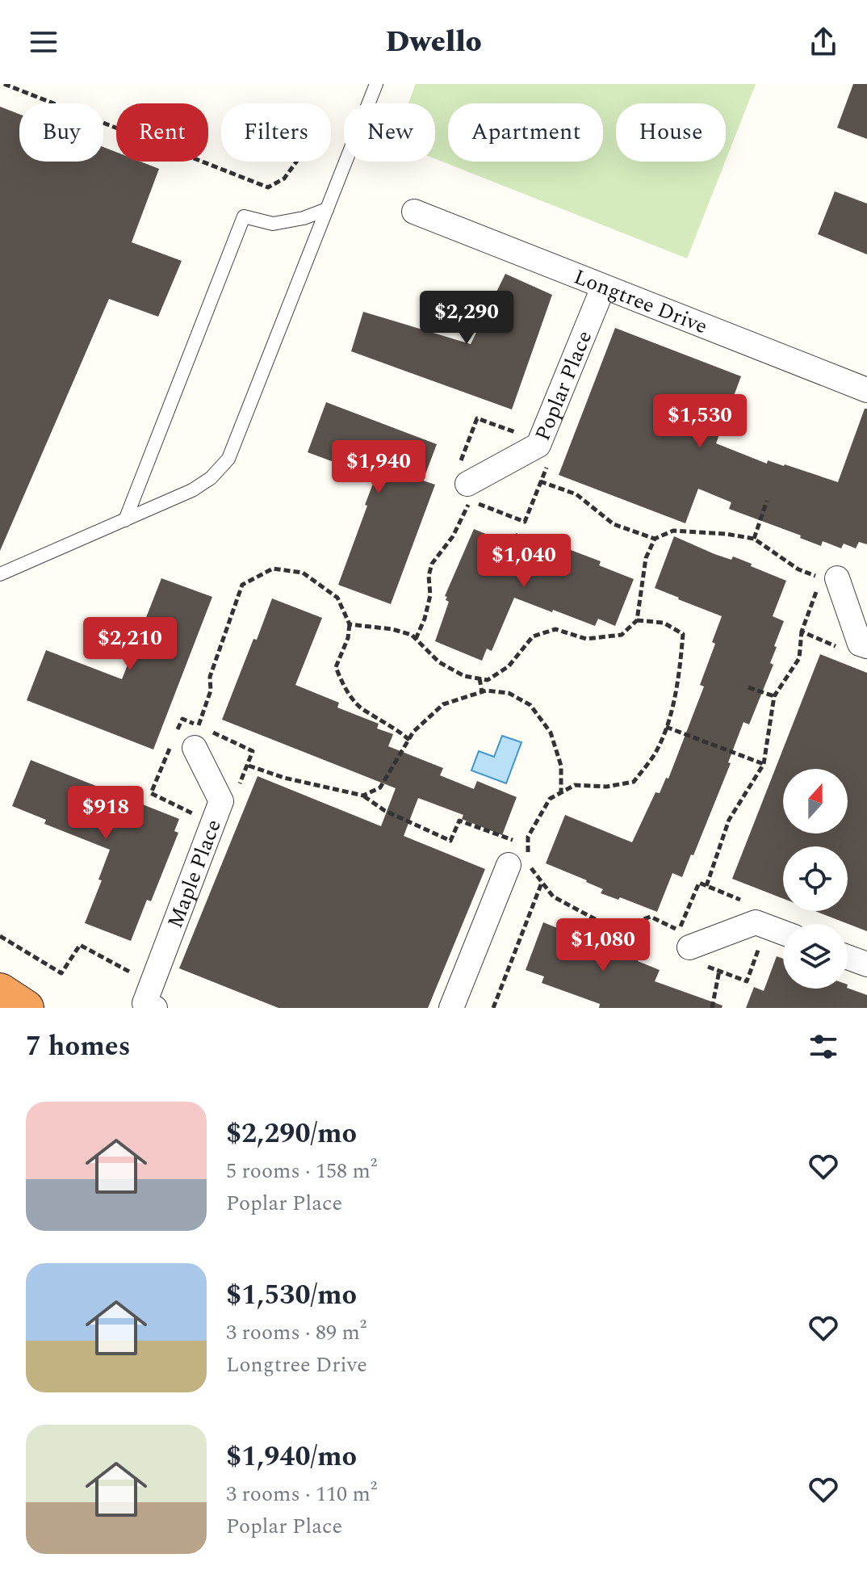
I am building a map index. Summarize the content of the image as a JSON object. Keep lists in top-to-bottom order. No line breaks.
{"streets":{"street":["Longtree Drive","Poplar Place","Maple Place"]},"crossings":[["Longtree Drive","Poplar Place"]],"north":"top","page":{"header":"Dwello","chip":["Buy","Rent","Filters","New","Apartment","House"],"price":["$2,290","$1,530","$1,940","$1,040","$2,210","$918","$1,080"],"heading":"7 homes","list":[{"name":"$2,290/mo","note":"5 rooms · 158 m² · Poplar Place"},{"name":"$1,530/mo","note":"3 rooms · 89 m² · Longtree Drive"},{"name":"$1,940/mo","note":"3 rooms · 110 m² · Poplar Place"}]}}
